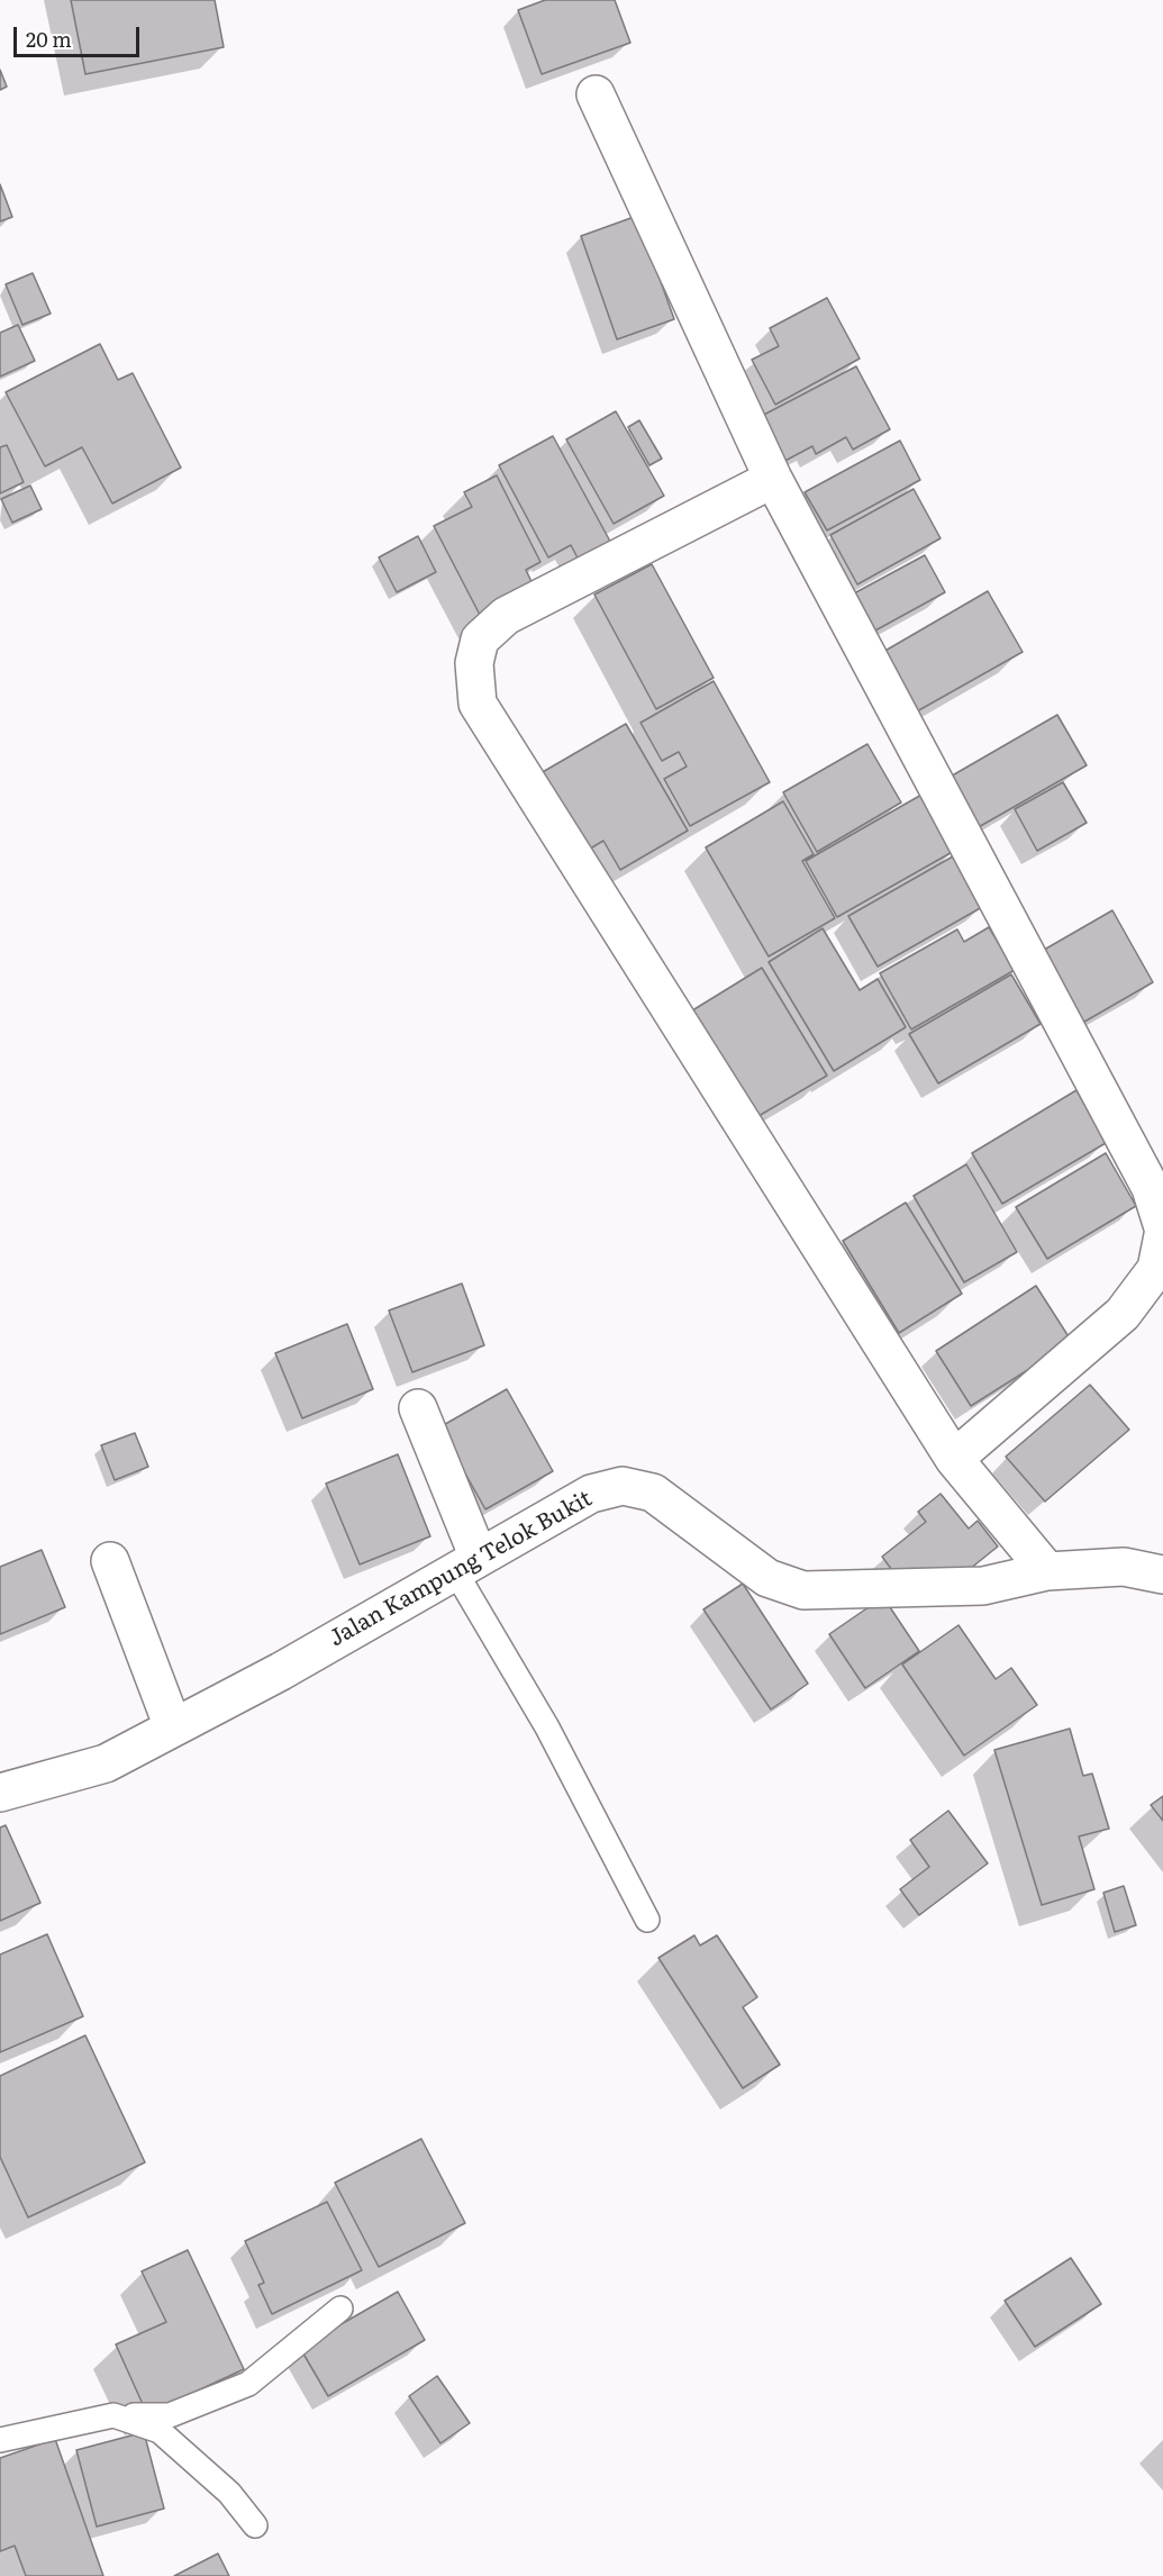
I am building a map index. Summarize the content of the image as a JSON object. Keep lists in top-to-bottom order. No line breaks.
{"streets":{"street":["Jalan Kampung Telok Bukit"]},"scale_bar":"20 m"}
